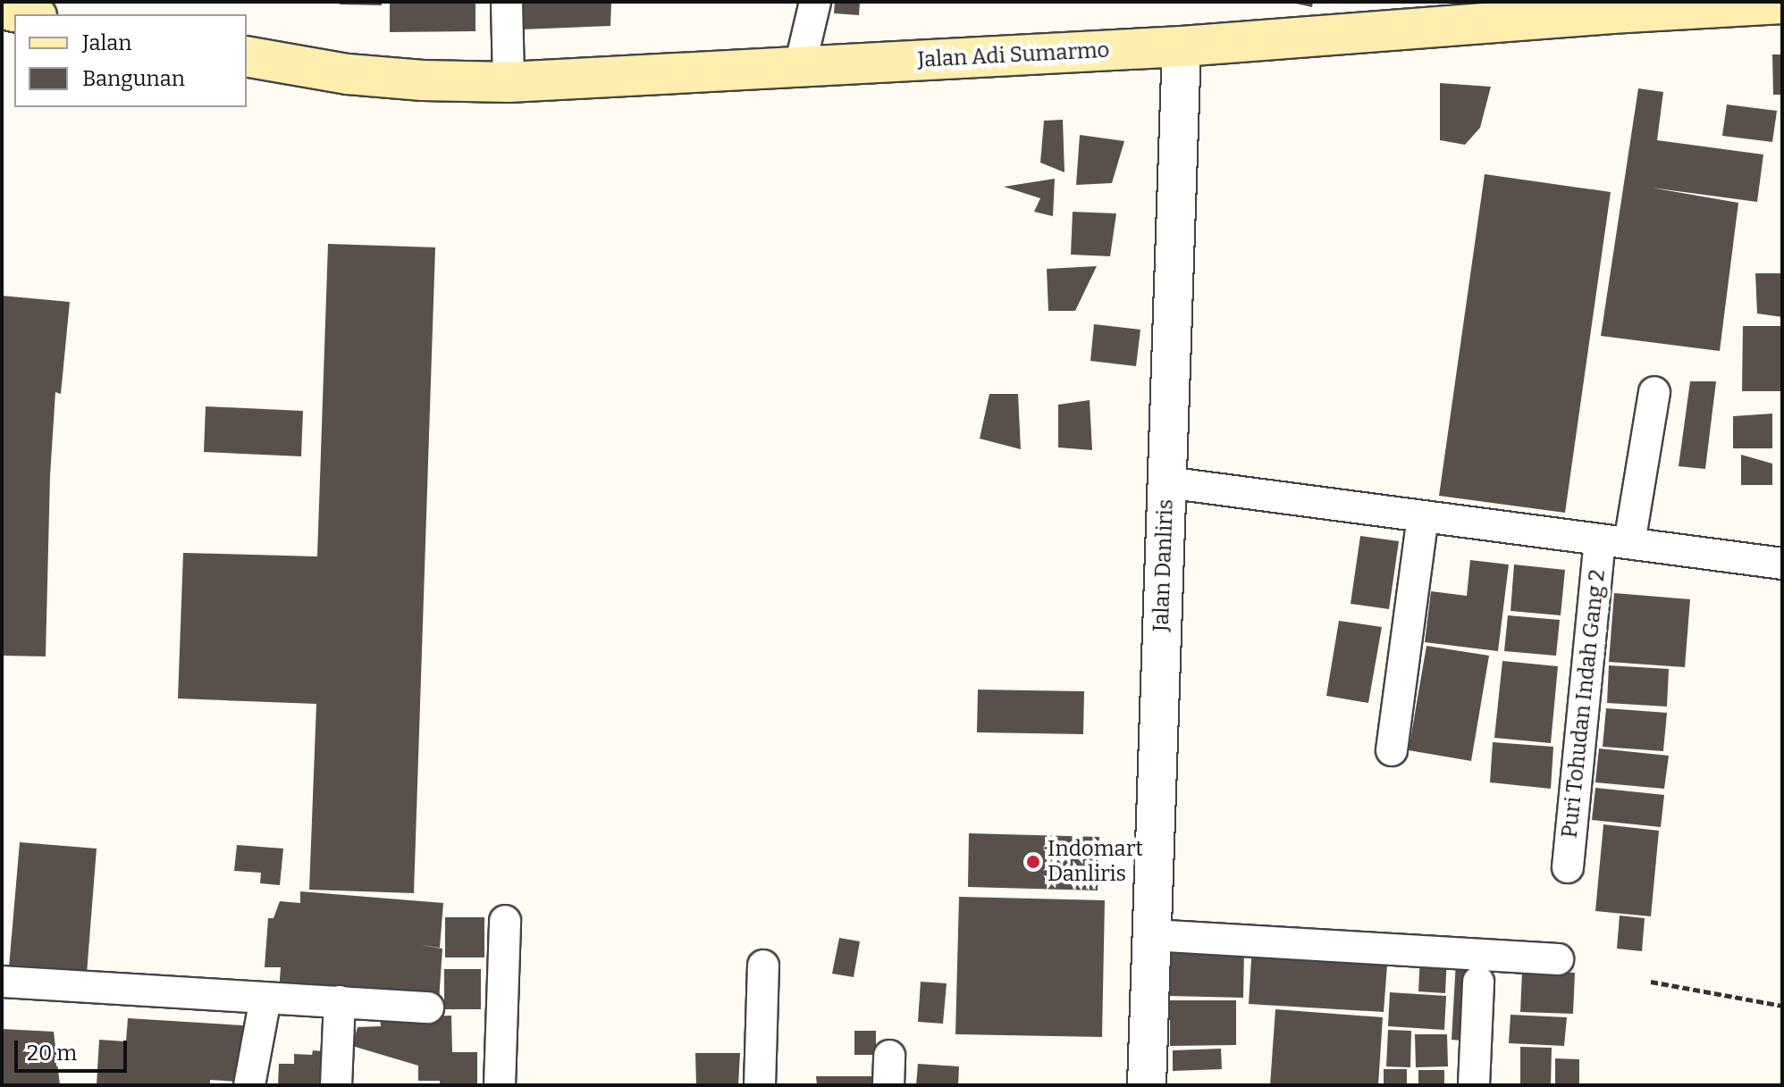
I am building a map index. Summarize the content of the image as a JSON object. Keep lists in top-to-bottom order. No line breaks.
{"streets":{"main road":["Jalan Adi Sumarmo"],"street":["Jalan Danliris","Puri Tohudan Indah Gang 2"]},"crossings":[["Jalan Adi Sumarmo","Jalan Danliris"]],"places":["Indomart Danliris"],"legend":["Jalan","Bangunan"],"scale_bar":"20 m"}
